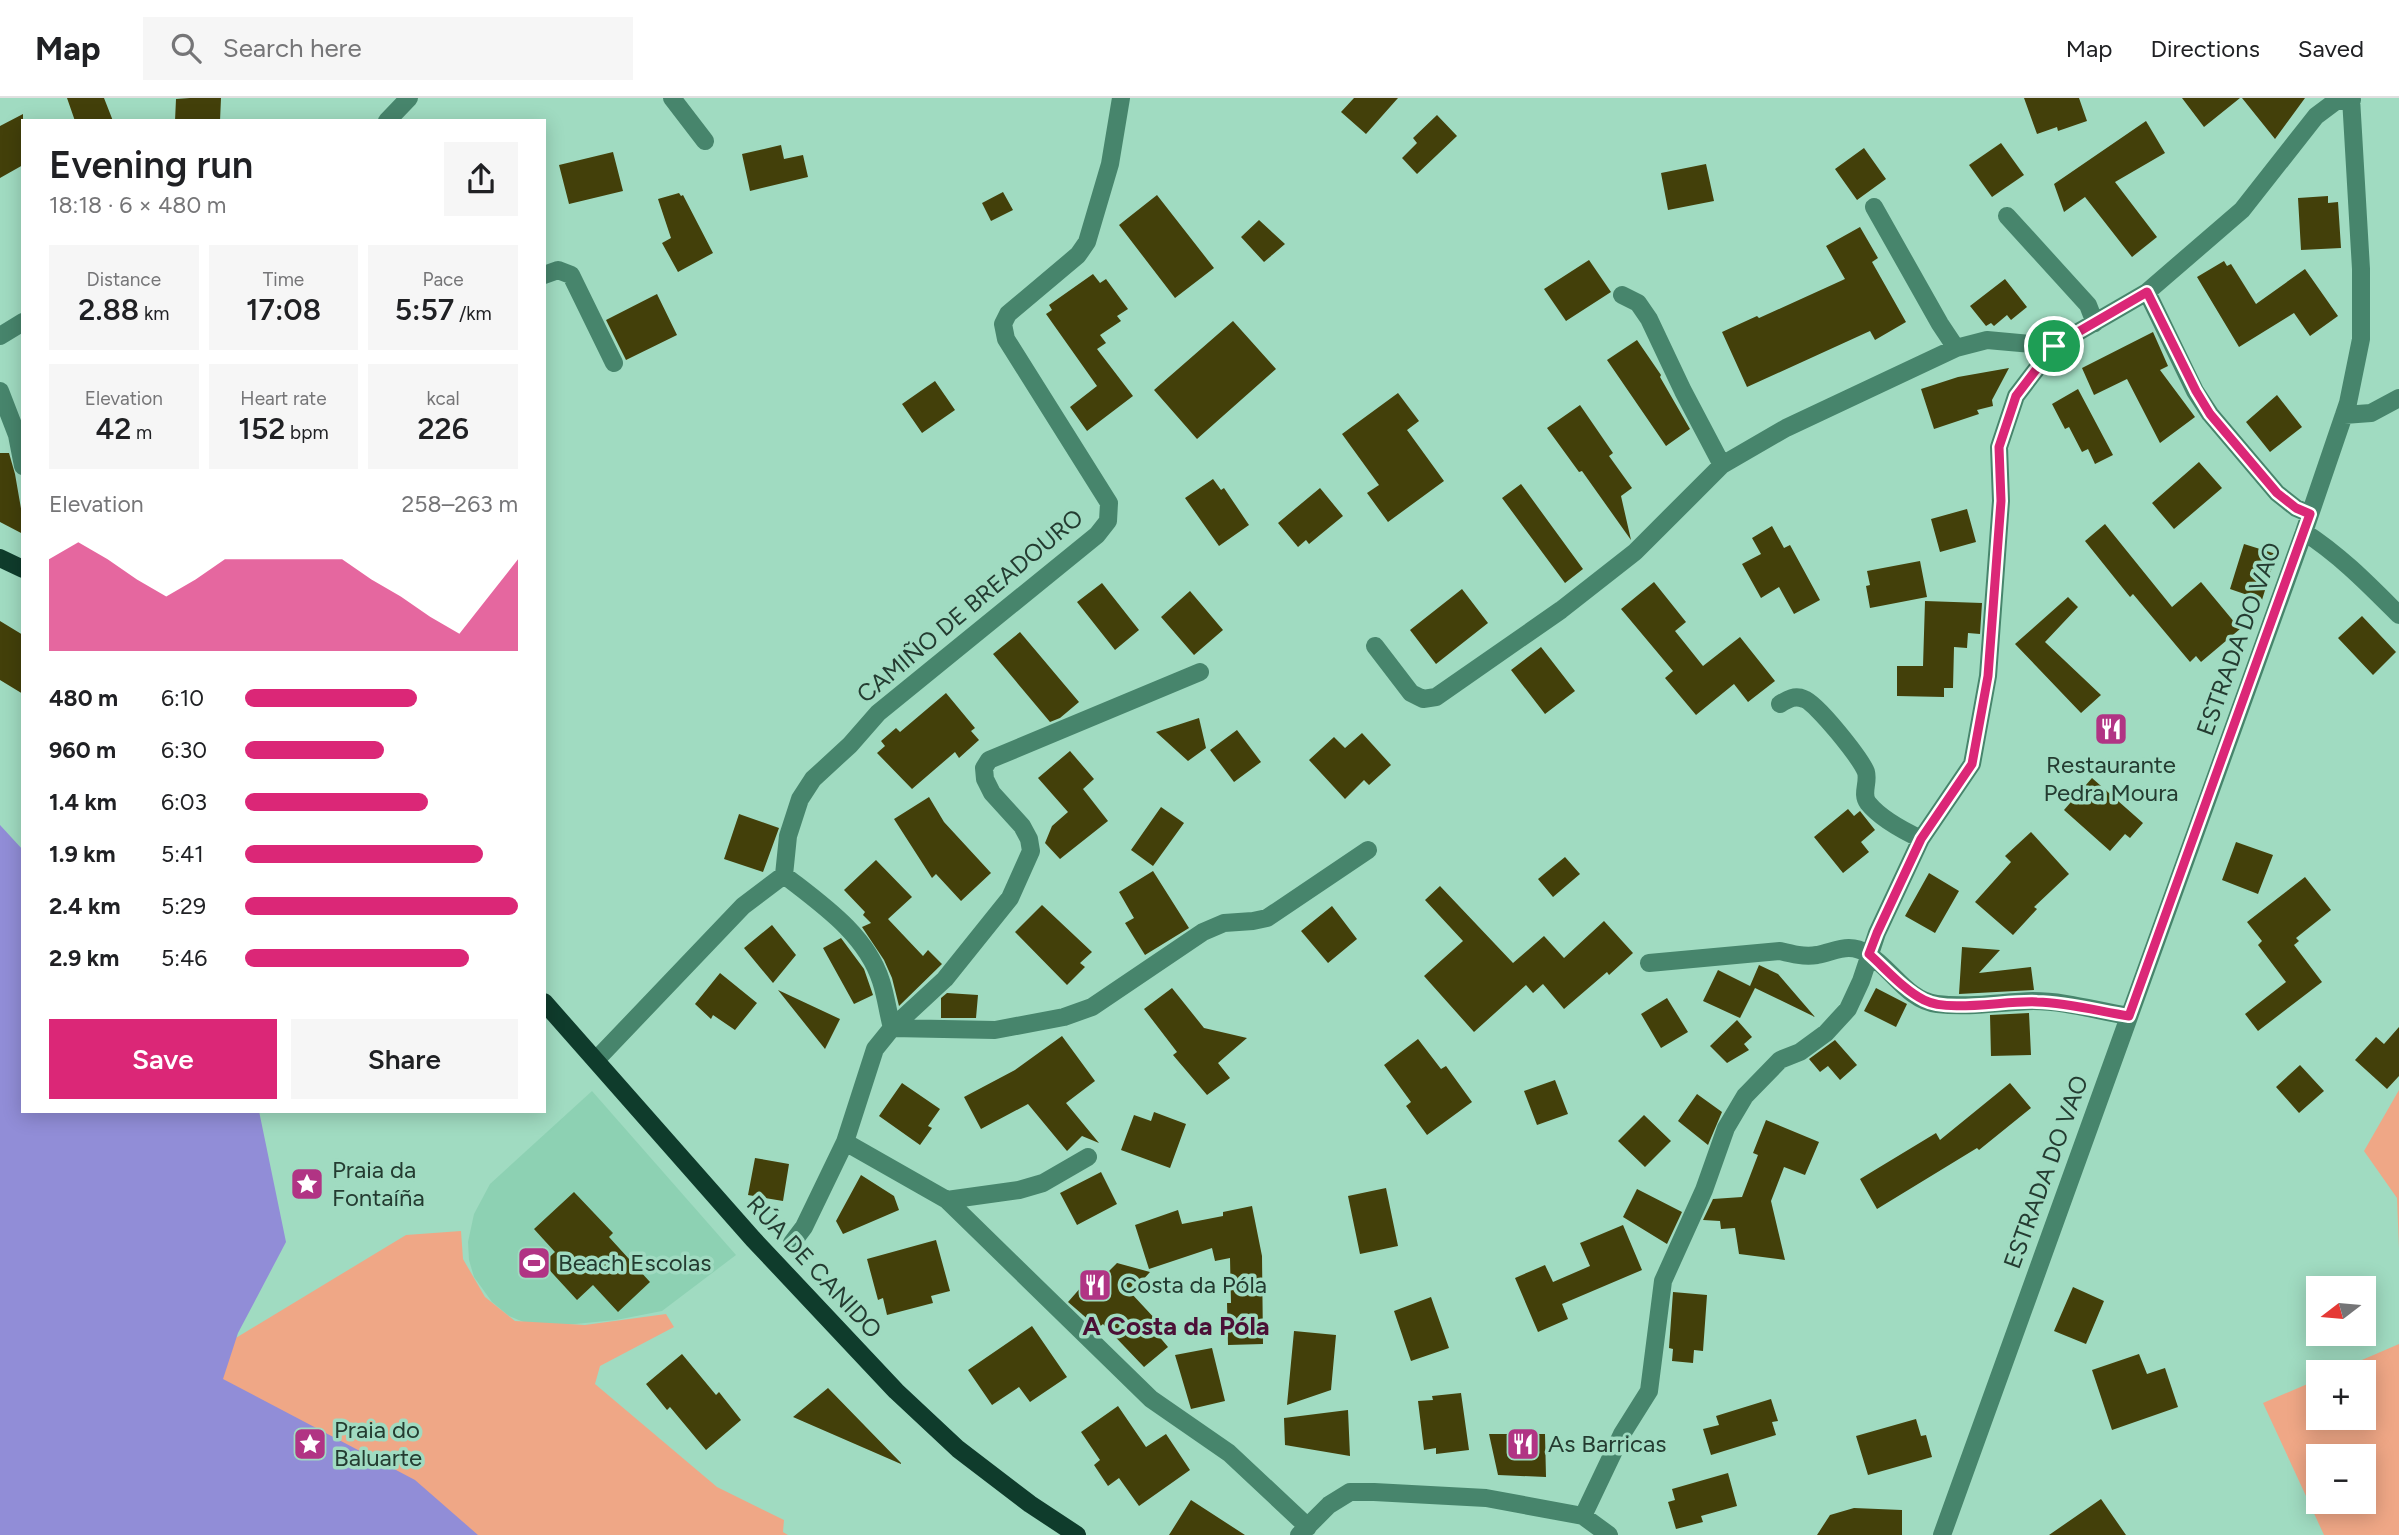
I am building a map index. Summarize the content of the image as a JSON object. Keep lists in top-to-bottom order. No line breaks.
{"streets":{"main road":["RÚA DE CANIDO"],"street":["CAMIÑO DE BREADOURO","ESTRADA DO VAO"]},"districts":["A Costa da Póla"],"places":{"restaurant":["Restaurante Pedra Moura","Costa da Póla","As Barricas"],"place":["Praia da Fontaíña","Praia do Baluarte"],"sports":["Beach Escolas"]},"north":"left","page":{"header":"Map","search":"Search here","nav":["Map","Directions","Saved"],"heading":["Evening run","18:18 · 6 × 480 m"],"stats":[["Distance","2.88 km"],["Time","17:08"],["Pace","5:57 /km"],["Elevation","42 m"],["Heart rate","152 bpm"],["kcal","226"]],"chart":["Elevation","258–263 m"],"list":[{"name":"480 m","note":"6:10"},{"name":"960 m","note":"6:30"},{"name":"1.4 km","note":"6:03"},{"name":"1.9 km","note":"5:41"},{"name":"2.4 km","note":"5:29"},{"name":"2.9 km","note":"5:46"}],"buttons":["Save","Share"],"map_buttons":["+","−"]}}
